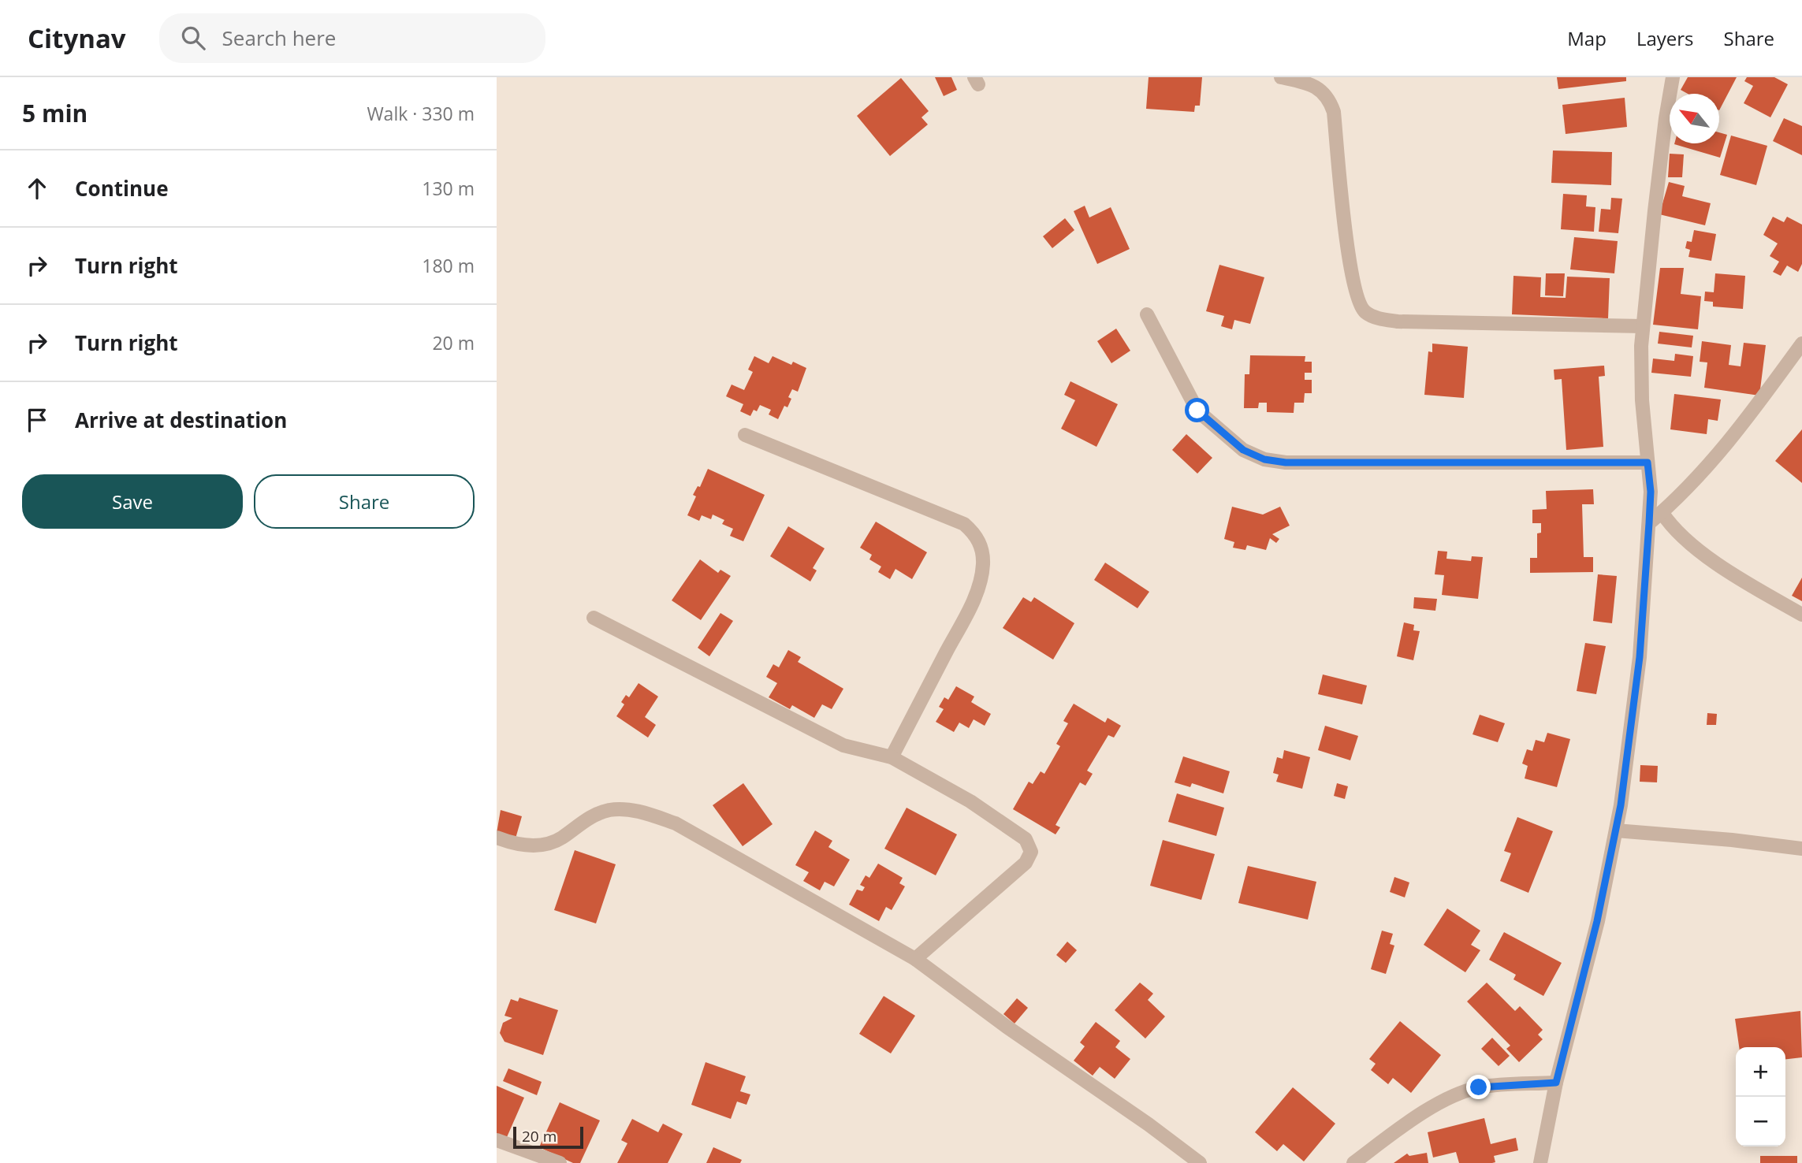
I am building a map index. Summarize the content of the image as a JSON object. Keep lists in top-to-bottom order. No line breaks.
{"scale_bar":"20 m","north":"top left","page":{"header":"Citynav","search":"Search here","nav":["Map","Layers","Share"],"heading":["5 min","Walk · 330 m"],"list":[["Continue","130 m"],["Turn right","180 m"],["Turn right","20 m"],"Arrive at destination"],"buttons":["Save","Share"],"map_buttons":["+","−"],"scale":"20 m"}}
